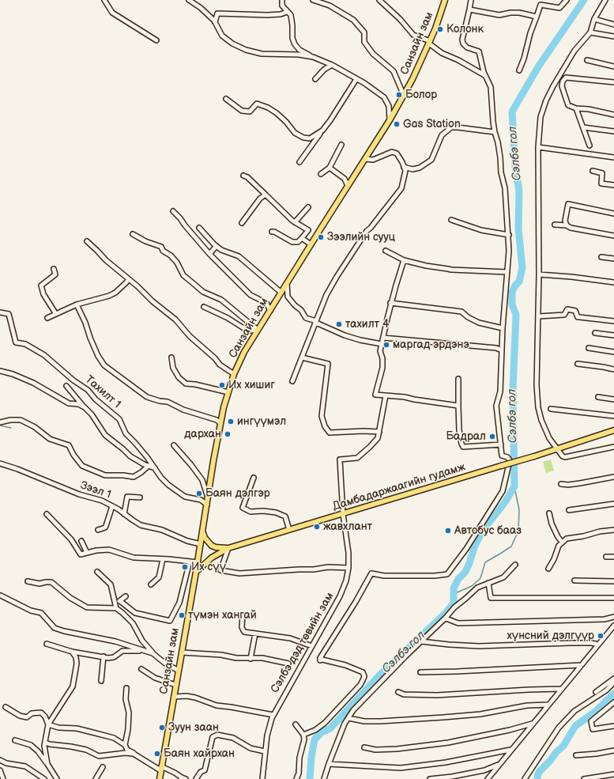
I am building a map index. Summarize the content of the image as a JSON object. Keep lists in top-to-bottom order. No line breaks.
{"streets":{"main road":["Санзайн зам","Дамбадаржаагийн гудамж"],"street":["Тахилт 1","Зээл 1","Сэлбэ дэд төвийн зам"]},"crossings":[["Санзайн зам","Тахилт 1"],["Санзайн зам","Дамбадаржаагийн гудамж"],["Санзайн зам","Зээл 1"],["Дамбадаржаагийн гудамж","Сэлбэ дэд төвийн зам"]],"water":["Сэлбэ гол"],"places":["Колонк","Болор","Gas Station","Зээлийн сууц","тахилт 4","маргад эрдэнэ","Их хишиг","ингүүмэл","дархан","Бадрал","Баян дэлгэр","жавхлант","Автобус бааз","Их сүү","түмэн хангай","хүнсний дэлгүүр","Зуун заан","Баян хайрхан"]}
